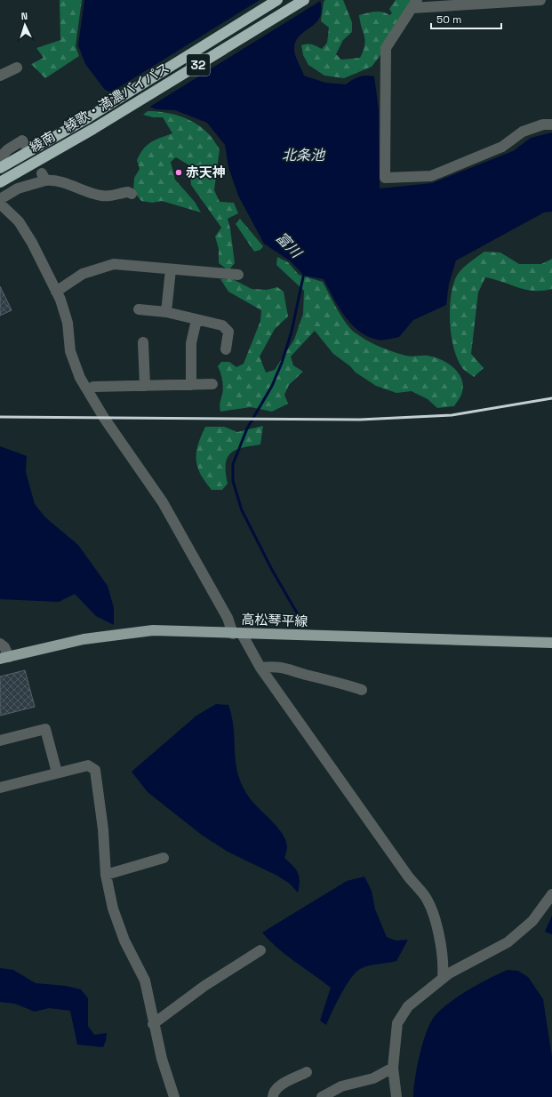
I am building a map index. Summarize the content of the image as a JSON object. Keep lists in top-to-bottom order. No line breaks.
{"streets":{"highway":["32","綾南・綾歌・満濃バイパス"],"main road":["高松琴平線"]},"water":["北条池","富川"],"places":["赤天神"],"scale_bar":"50 m","north":"top"}
